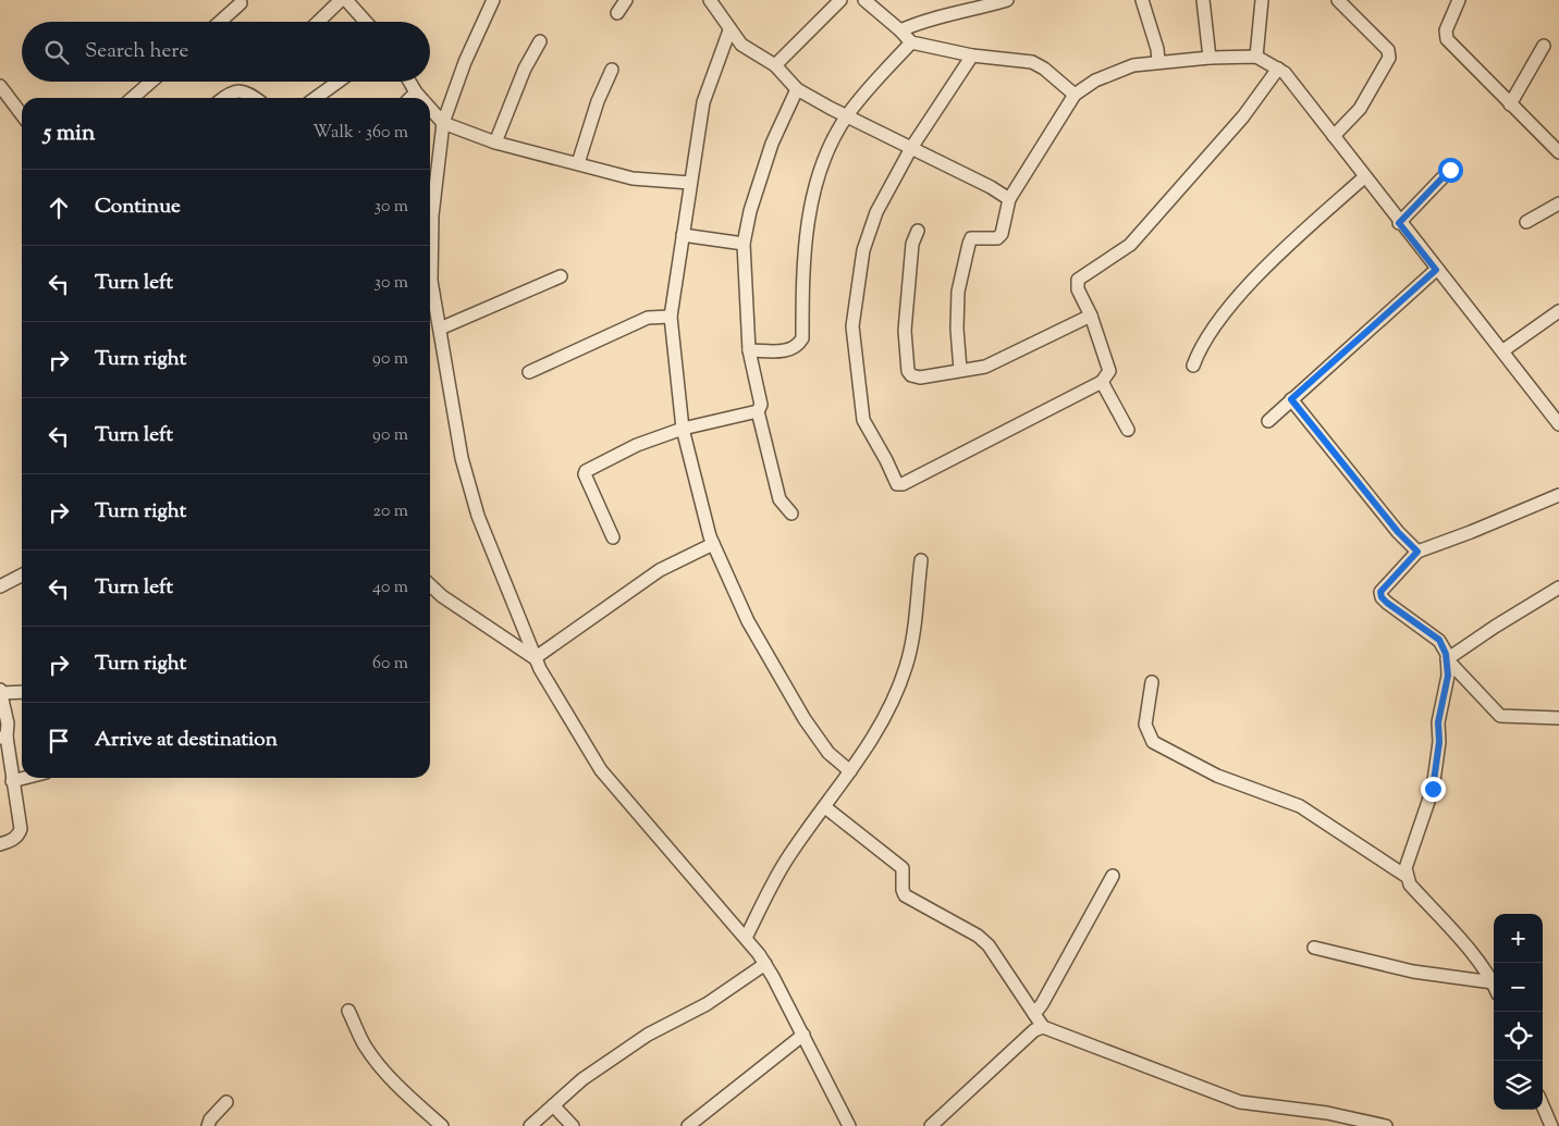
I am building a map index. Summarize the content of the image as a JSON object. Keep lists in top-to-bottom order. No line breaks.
{"page":{"search":"Search here","heading":["5 min","Walk · 360 m"],"list":[["Continue","30 m"],["Turn left","30 m"],["Turn right","90 m"],["Turn left","90 m"],["Turn right","20 m"],["Turn left","40 m"],["Turn right","60 m"],"Arrive at destination"],"map_buttons":["+","−"]}}
